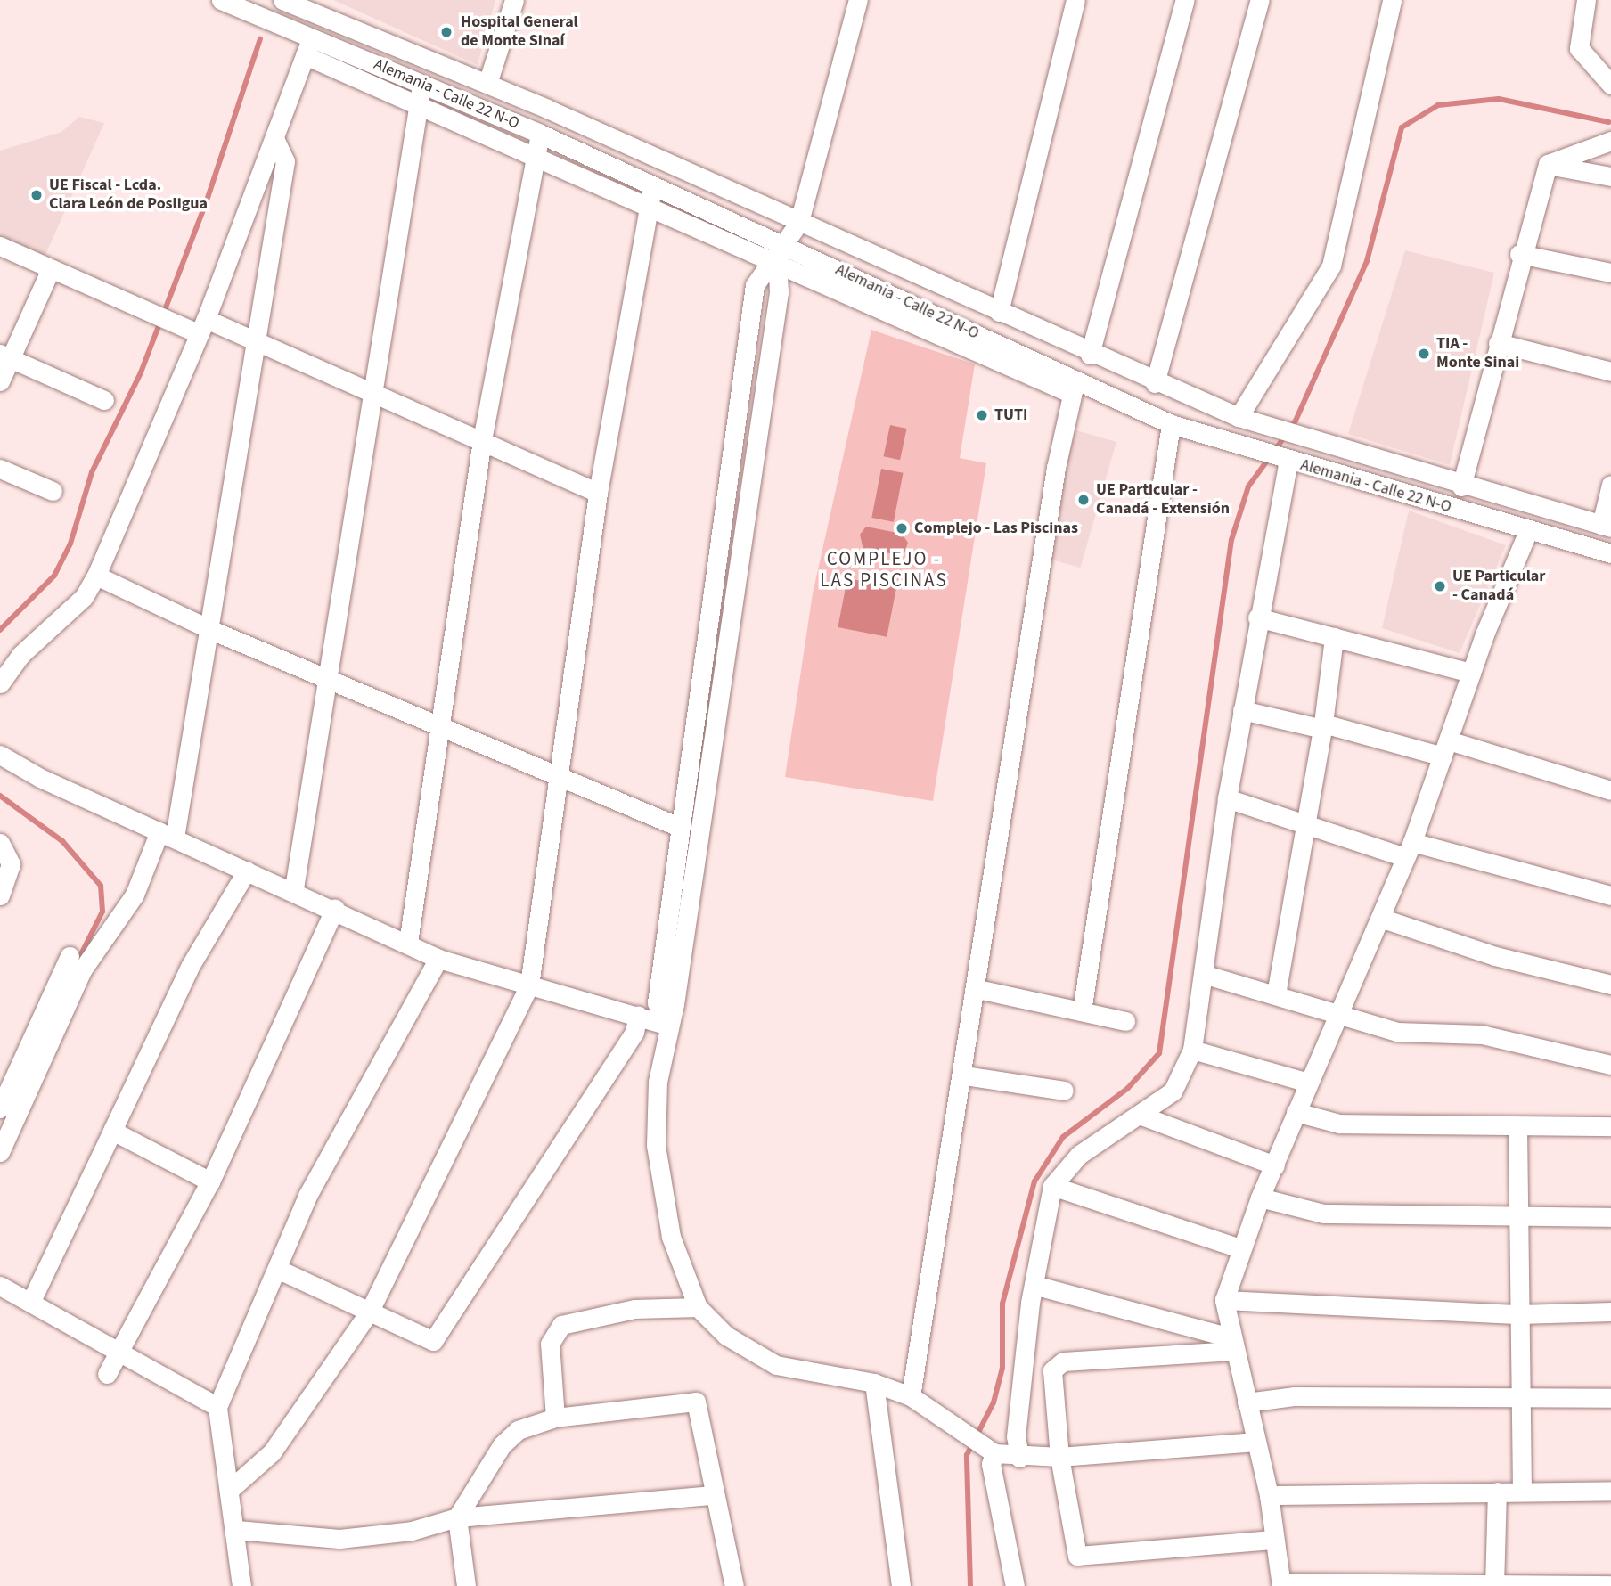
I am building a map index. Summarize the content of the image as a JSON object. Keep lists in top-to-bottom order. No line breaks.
{"streets":{"street":["Alemania - Calle 22 N-O"]},"districts":["COMPLEJO - LAS PISCINAS"],"places":["Hospital General de Monte Sinaí","UE Fiscal - Lcda. Clara León de Posligua","TIA - Monte Sinai","TUTI","UE Particular - Canadá - Extensión","Complejo - Las Piscinas","UE Particular - Canadá"]}
